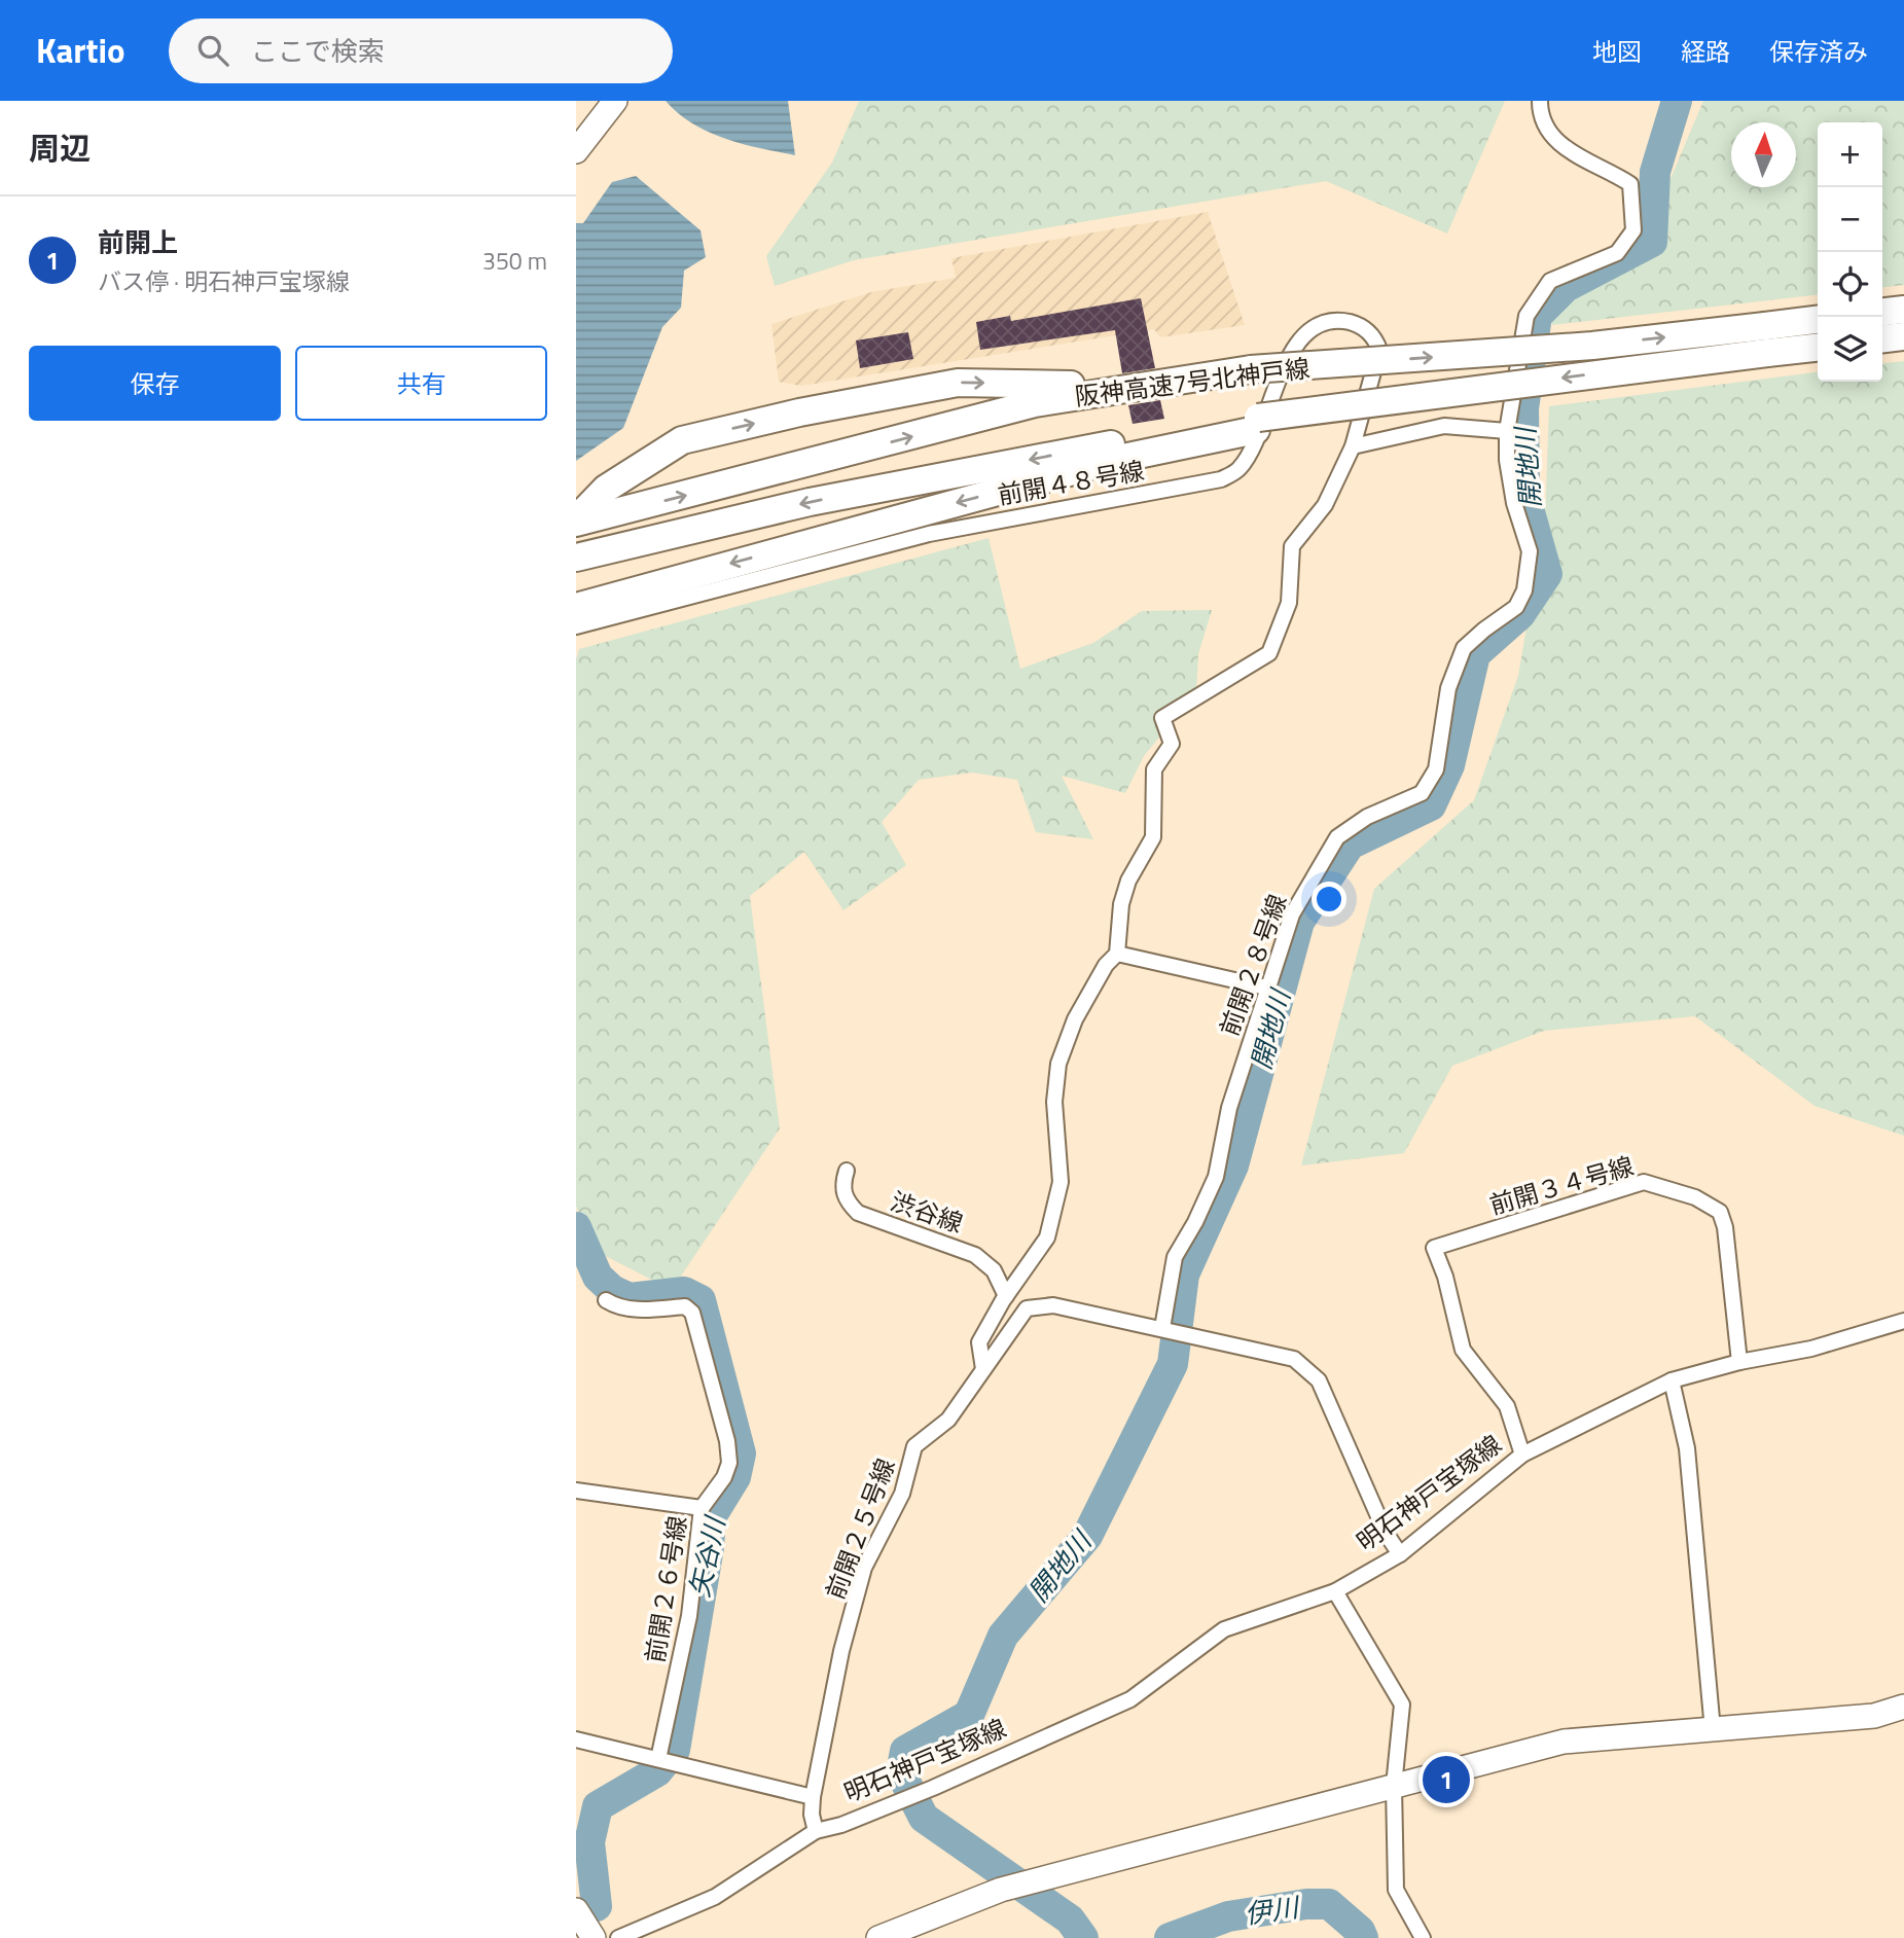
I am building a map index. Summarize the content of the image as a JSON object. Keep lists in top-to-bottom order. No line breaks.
{"streets":{"highway":["阪神高速7号北神戸線"],"street":["前開４８号線","前開２８号線","前開３４号線","渋谷線","明石神戸宝塚線","前開２５号線","前開２６号線"]},"crossings":[["前開２８号線","前開２５号線"],["前開３４号線","明石神戸宝塚線"],["明石神戸宝塚線","前開２５号線"]],"water":["開地川","矢谷川","伊川"],"north":"top","page":{"header":"Kartio","search":"ここで検索","nav":["地図","経路","保存済み"],"heading":"周辺","map_buttons":["+","−"],"list":[{"mark":"1","name":"前開上","note":"バス停 · 明石神戸宝塚線","value":"350 m"}],"buttons":["保存","共有"],"pins":"1"}}
